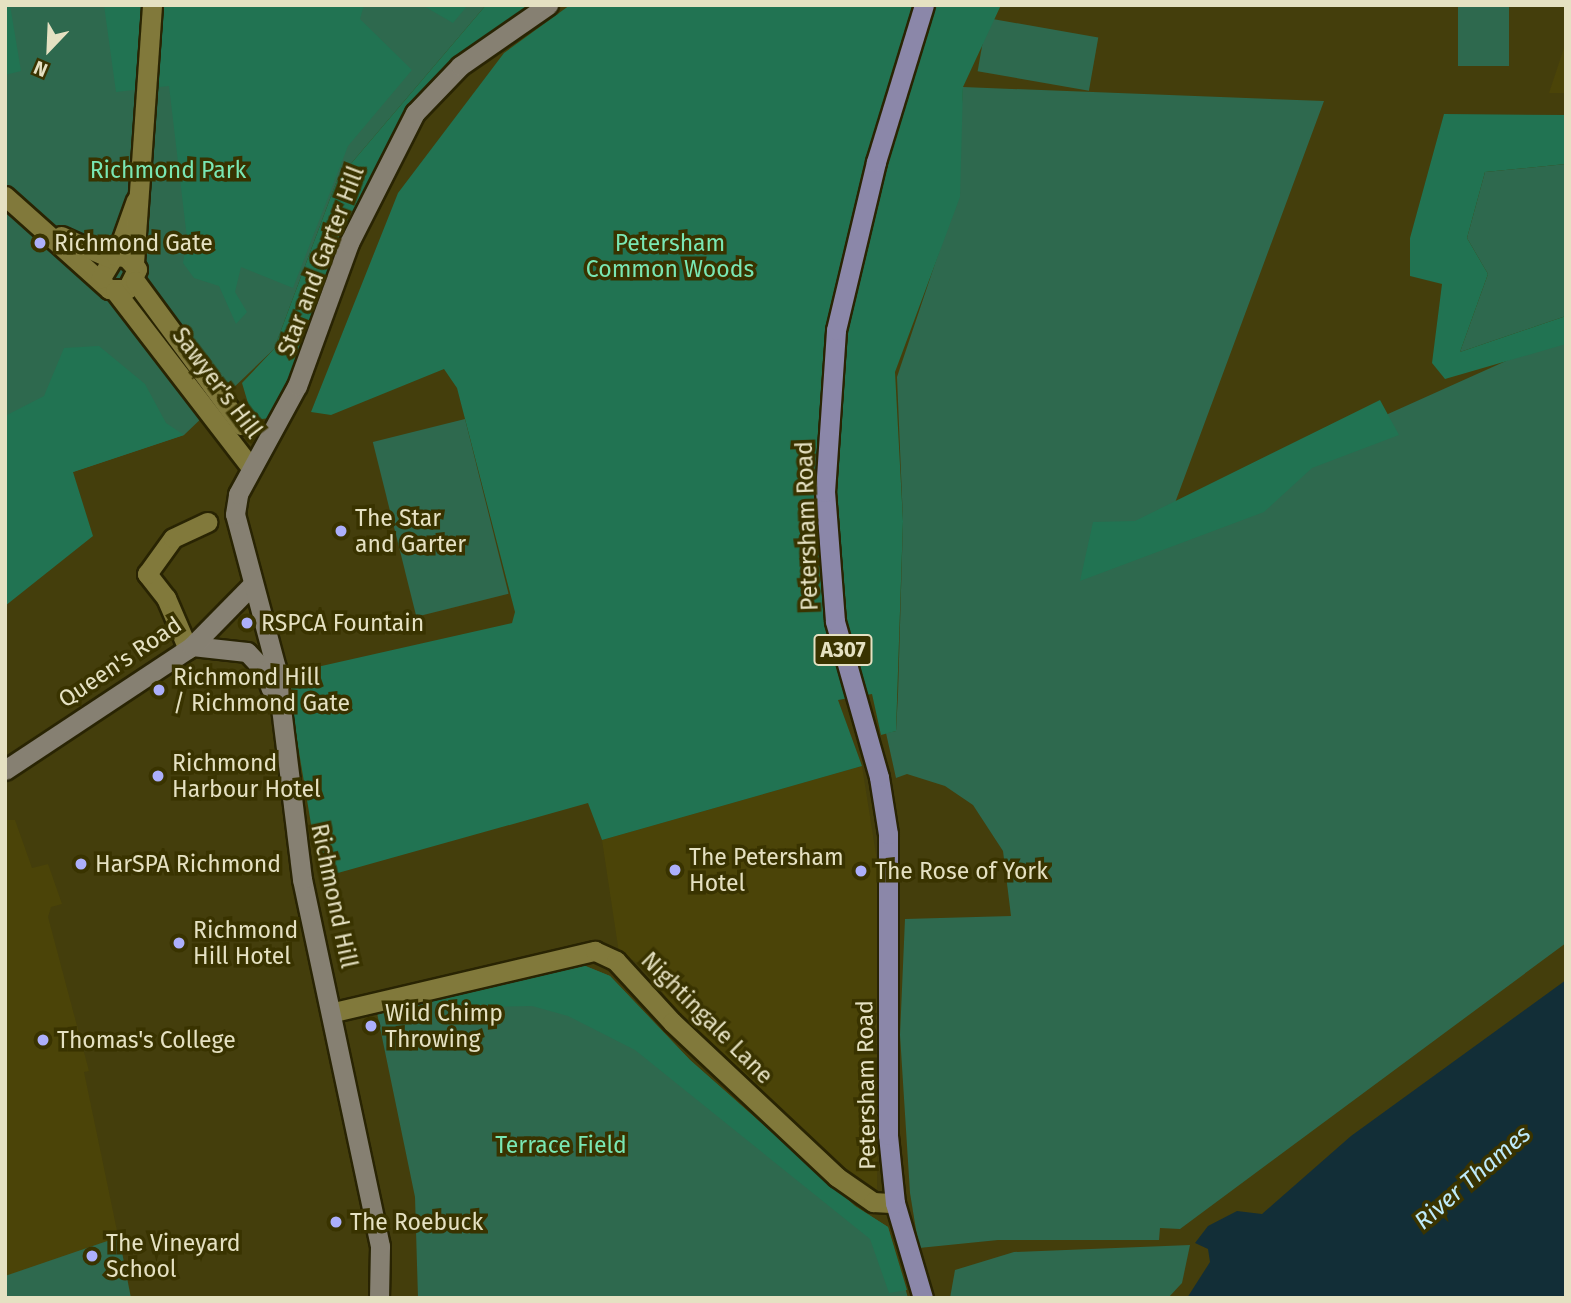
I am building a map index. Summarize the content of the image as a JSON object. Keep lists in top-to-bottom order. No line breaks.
{"streets":{"main road":["Star and Garter Hill","Petersham Road","A307","Queen's Road","Richmond Hill"],"street":["Sawyer's Hill","Nightingale Lane"]},"crossings":[["Star and Garter Hill","Sawyer's Hill"],["Star and Garter Hill","Richmond Hill"],["Sawyer's Hill","Richmond Hill"],["Petersham Road","Nightingale Lane"],["Queen's Road","Richmond Hill"],["Richmond Hill","Nightingale Lane"]],"water":["River Thames"],"parks":["Richmond Park","Petersham Common Woods","Terrace Field"],"places":["Richmond Gate","The Star and Garter","RSPCA Fountain","Richmond Hill / Richmond Gate","Richmond Harbour Hotel","HarSPA Richmond","The Petersham Hotel","The Rose of York","Richmond Hill Hotel","Wild Chimp Throwing","Thomas's College","The Roebuck","The Vineyard School"],"north":"bottom left"}
